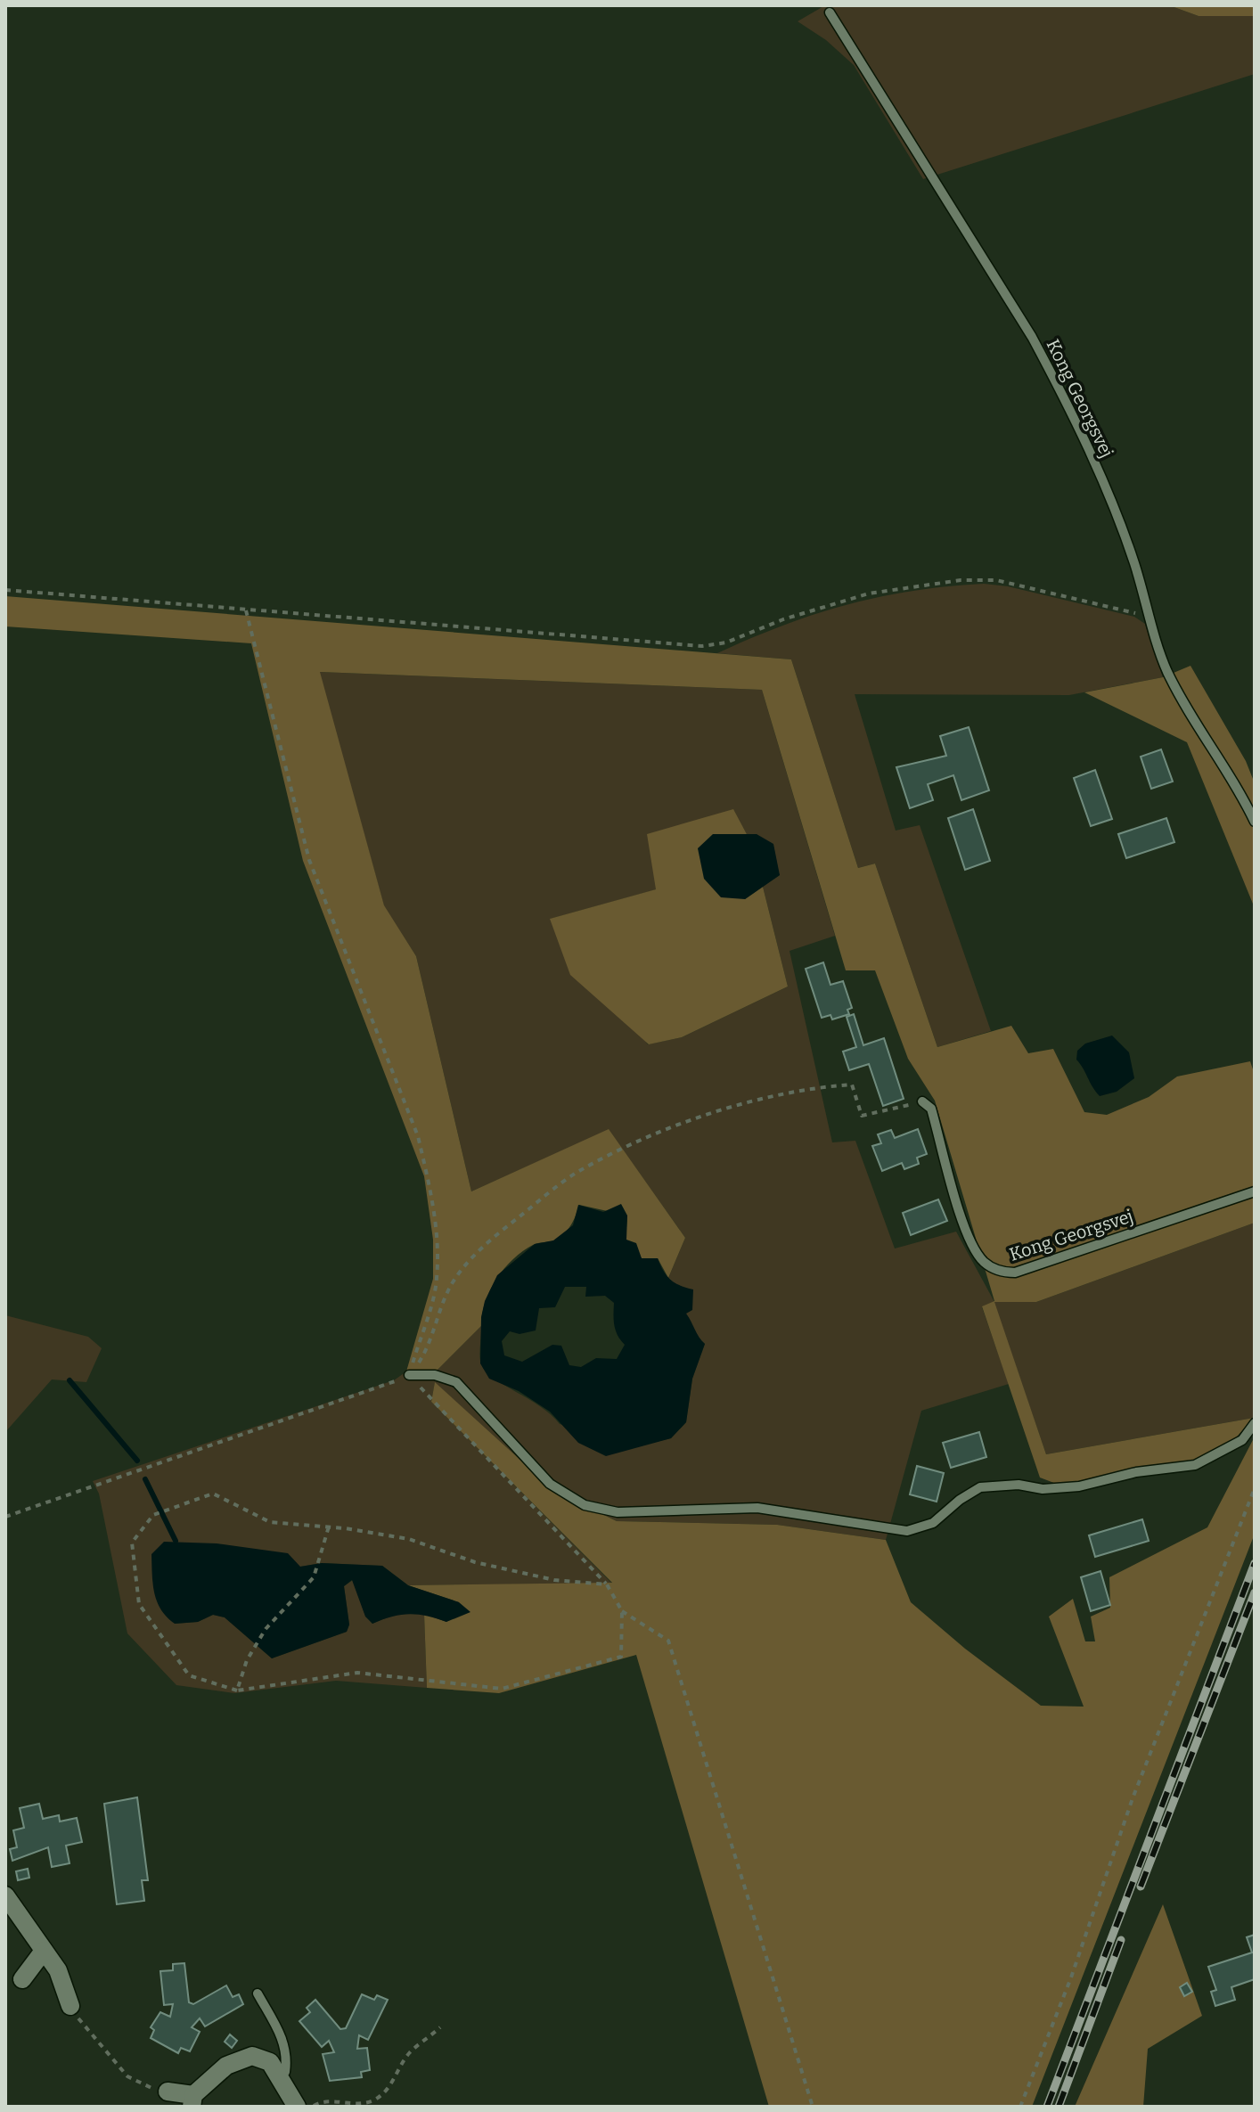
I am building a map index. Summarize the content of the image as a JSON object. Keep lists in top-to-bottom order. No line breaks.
{"streets":{"lane":["Kong Georgsvej"]}}
